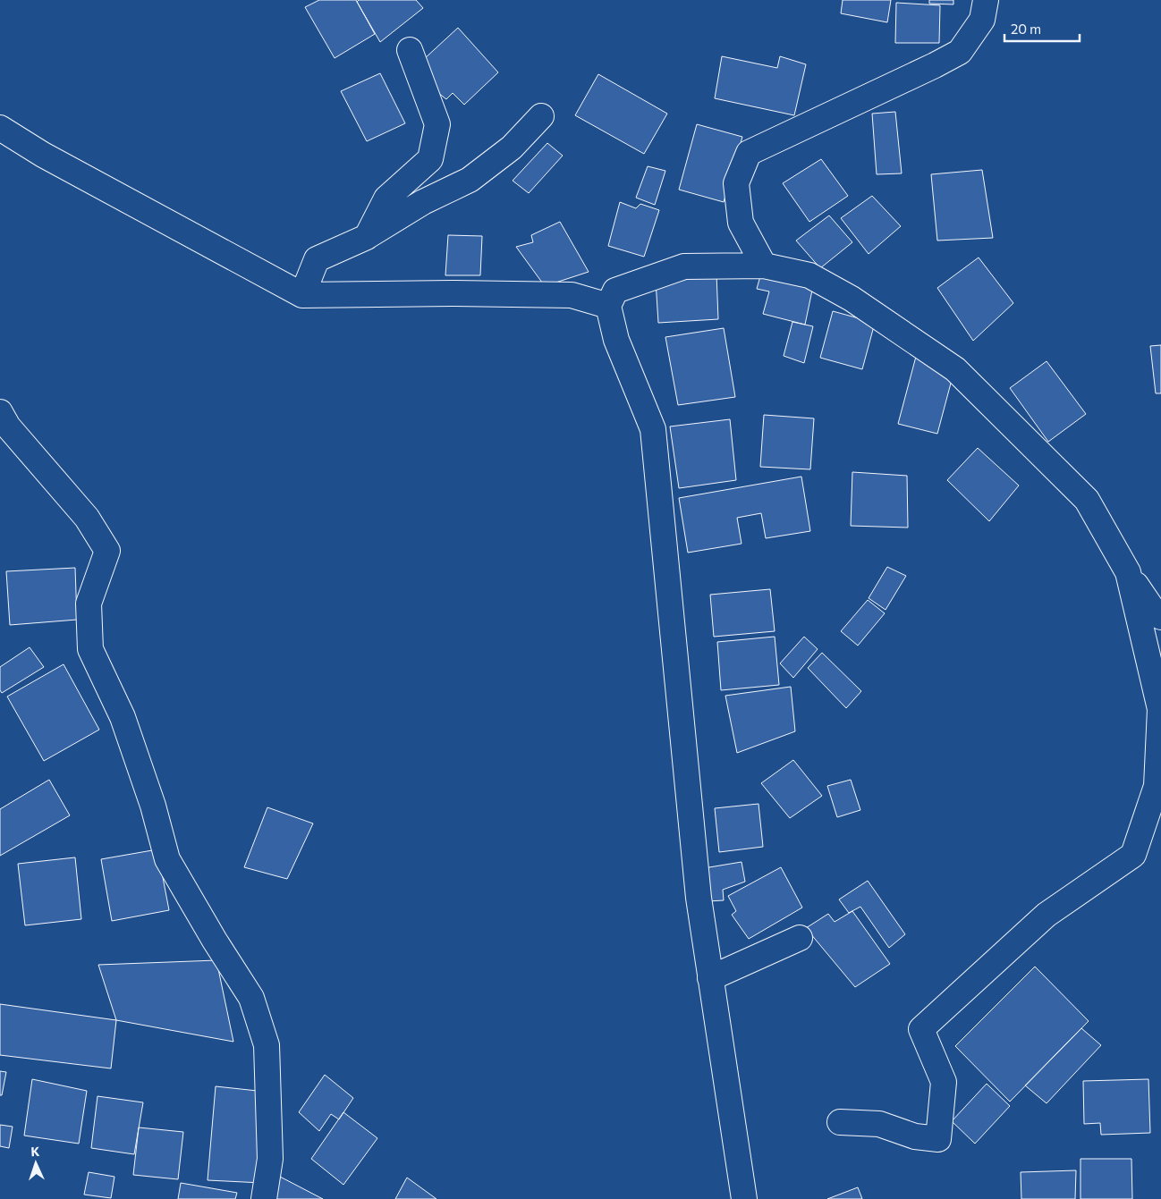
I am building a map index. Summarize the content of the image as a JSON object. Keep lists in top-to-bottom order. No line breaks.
{"scale_bar":"20 m","north":"top"}
